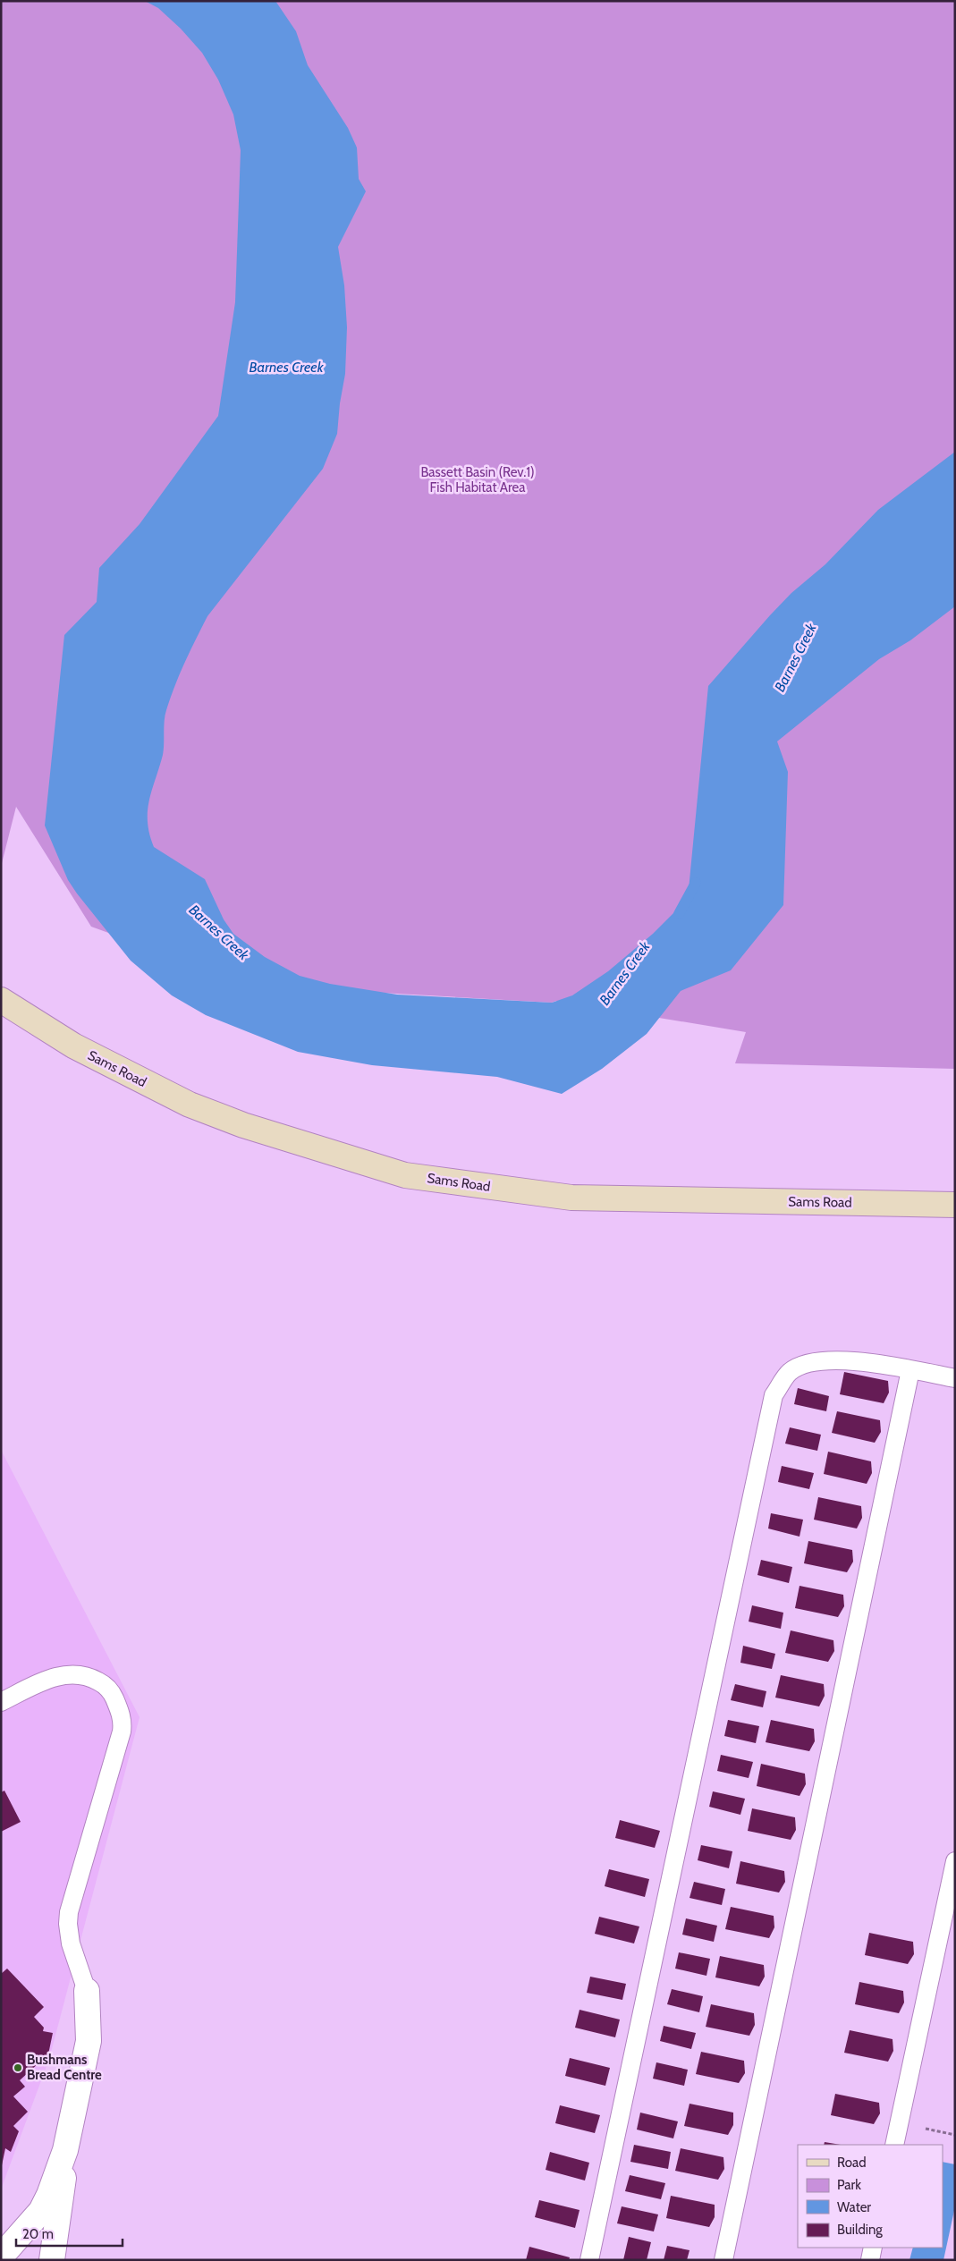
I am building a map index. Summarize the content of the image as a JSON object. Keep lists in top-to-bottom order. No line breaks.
{"streets":{"main road":["Sams Road"]},"water":["Barnes Creek"],"parks":["Bassett Basin (Rev.1) Fish Habitat Area"],"places":["Bushmans Bread Centre"],"legend":["Road","Park","Water","Building"],"scale_bar":"20 m"}
